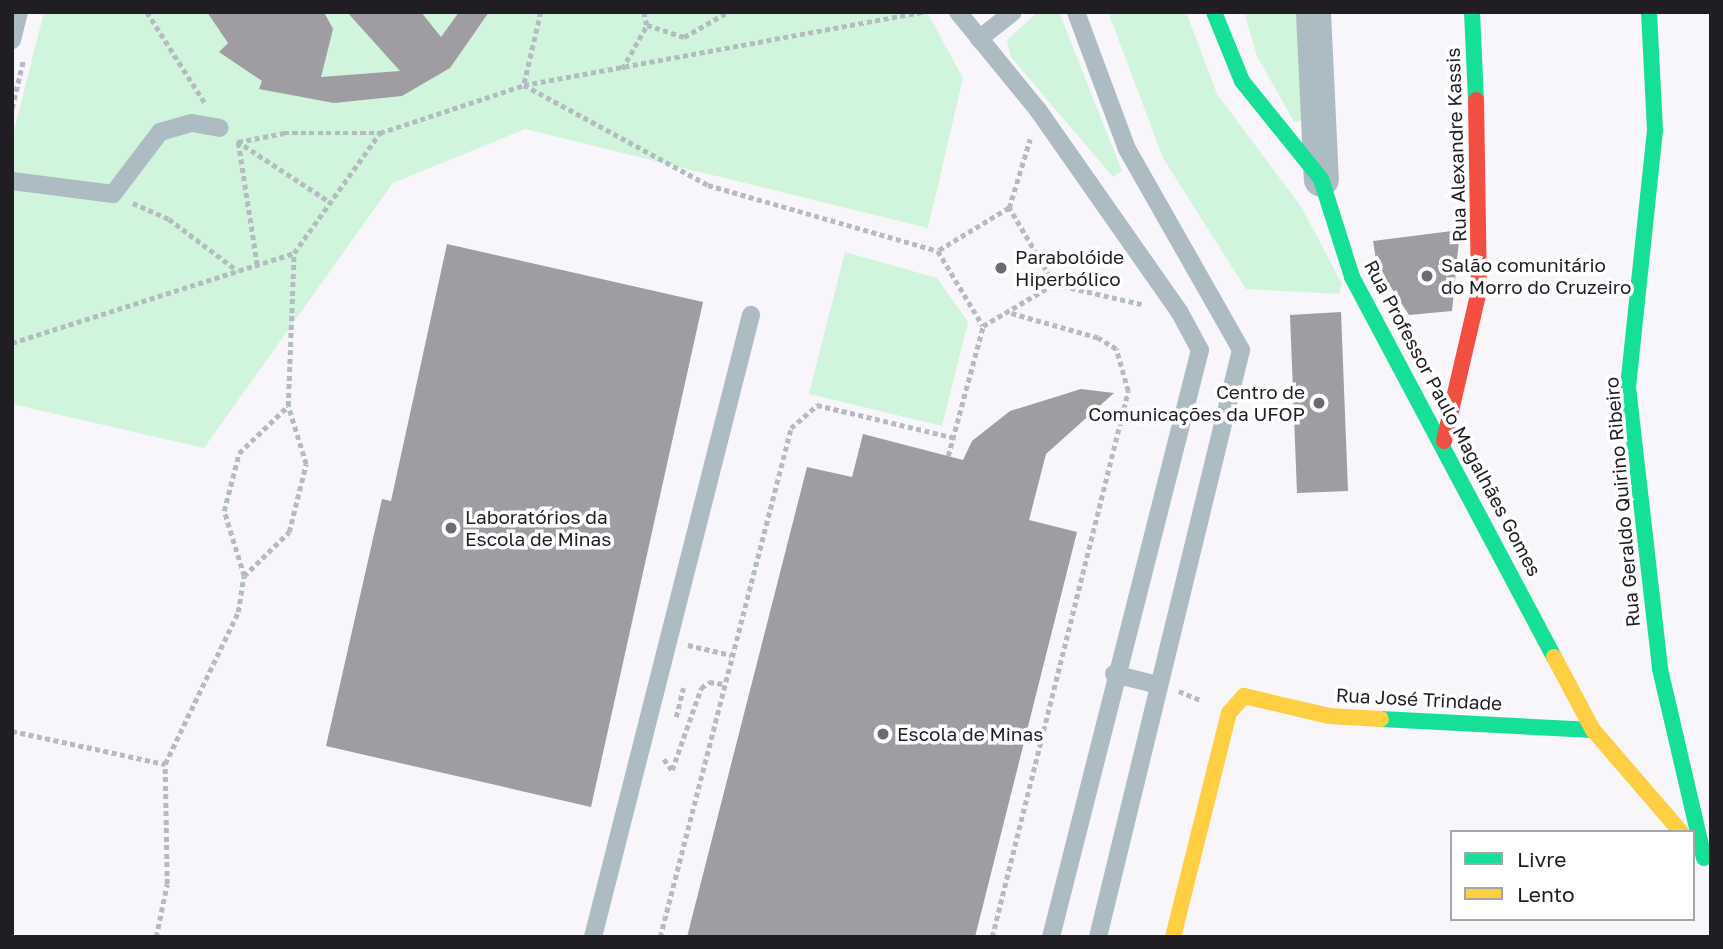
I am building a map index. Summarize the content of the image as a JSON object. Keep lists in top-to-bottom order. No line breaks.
{"streets":{"street":["Rua Alexandre Kassis","Rua Professor Paulo Magalhães Gomes","Rua Geraldo Quirino Ribeiro","Rua José Trindade"]},"crossings":[["Rua Alexandre Kassis","Rua Professor Paulo Magalhães Gomes"],["Rua Professor Paulo Magalhães Gomes","Rua José Trindade"]],"places":["Parabolóide Hiperbólico","Salão comunitário do Morro do Cruzeiro","Centro de Comunicações da UFOP","Laboratórios da Escola de Minas","Escola de Minas"],"legend":["Livre","Lento"]}
